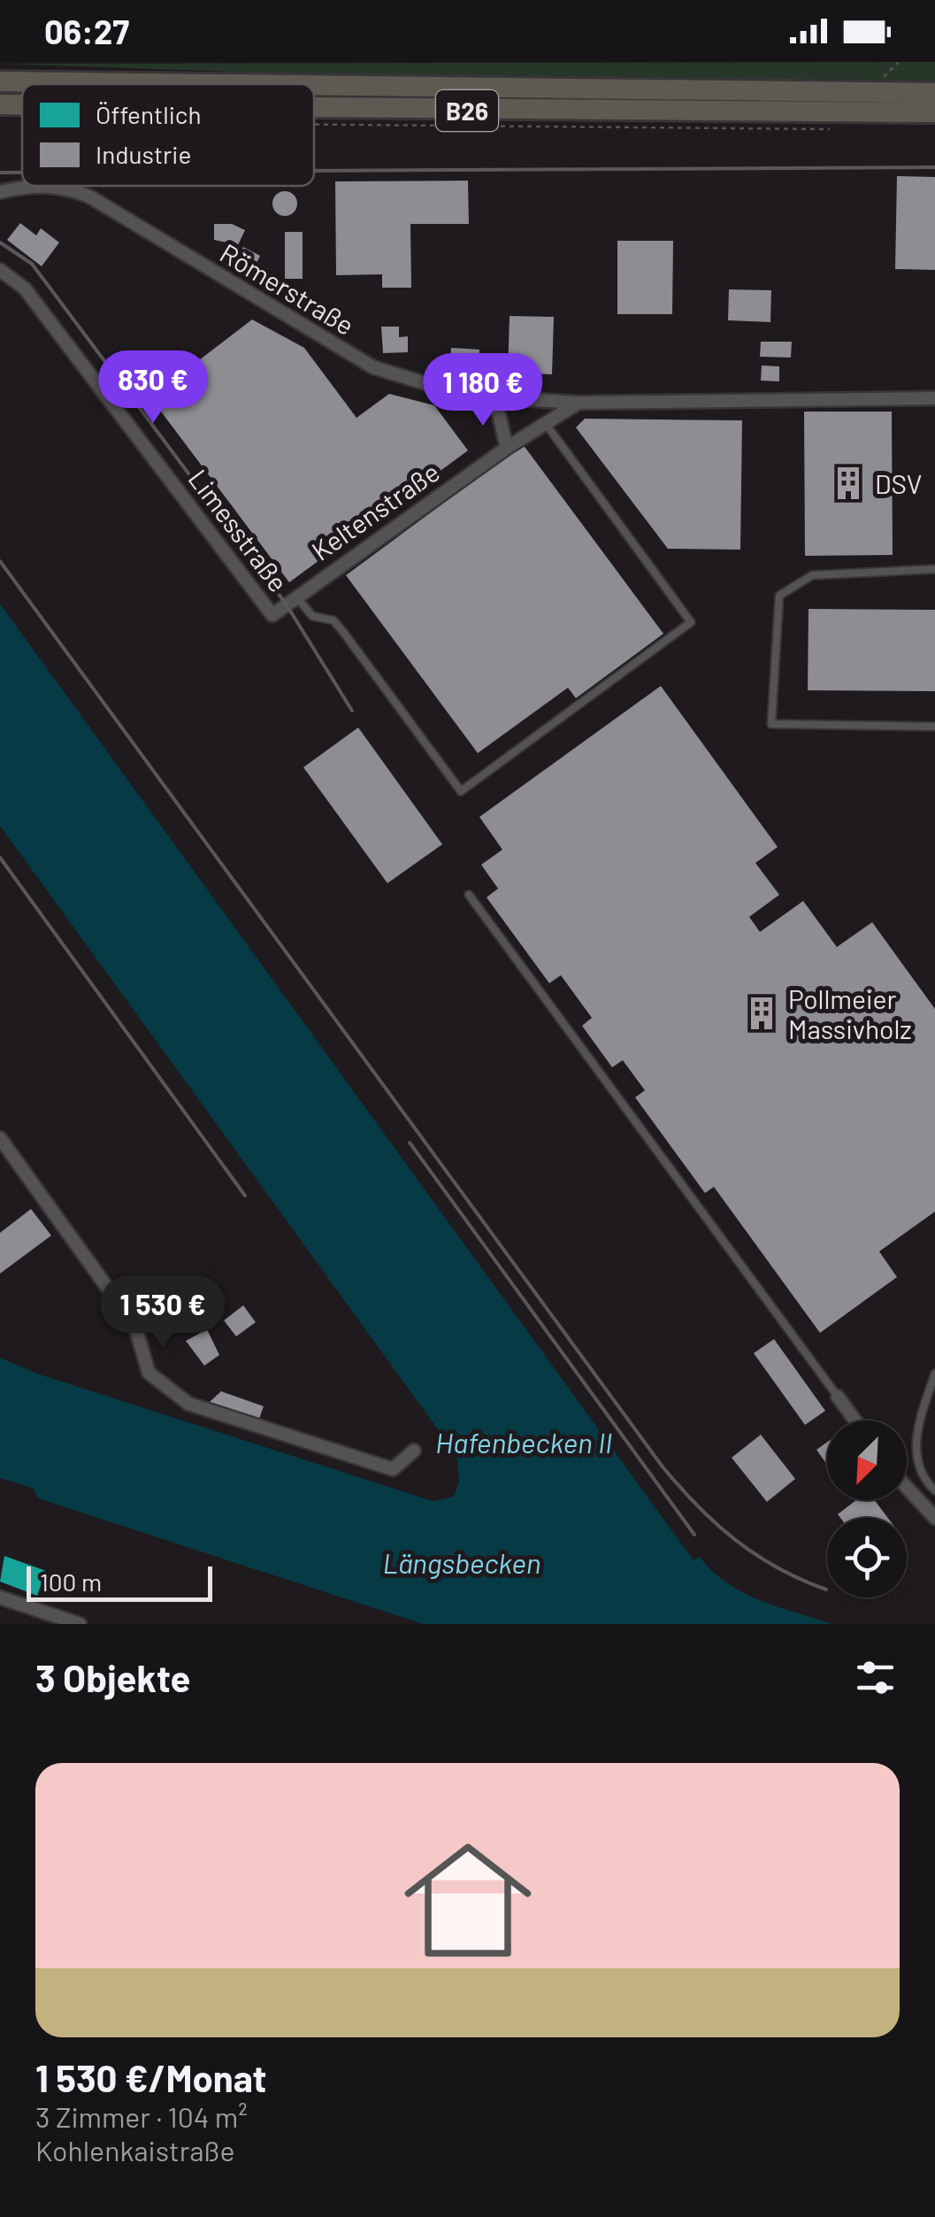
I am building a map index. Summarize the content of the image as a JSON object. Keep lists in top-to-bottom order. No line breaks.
{"streets":{"main road":["B26"],"street":["Römerstraße","Keltenstraße","Limesstraße"]},"crossings":[["Römerstraße","Keltenstraße"],["Keltenstraße","Limesstraße"]],"water":["Hafenbecken II","Längsbecken"],"places":{"building":["DSV","Pollmeier Massivholz"]},"legend":["Öffentlich","Industrie"],"scale_bar":"100 m","north":"bottom left","page":{"status":"06:27","price":["830 €","1 180 €","1 530 €"],"scale":"100 m","heading":"3 Objekte","list":[{"name":"1 530 €/Monat","note":"3 Zimmer · 104 m² · Kohlenkaistraße"}]}}
